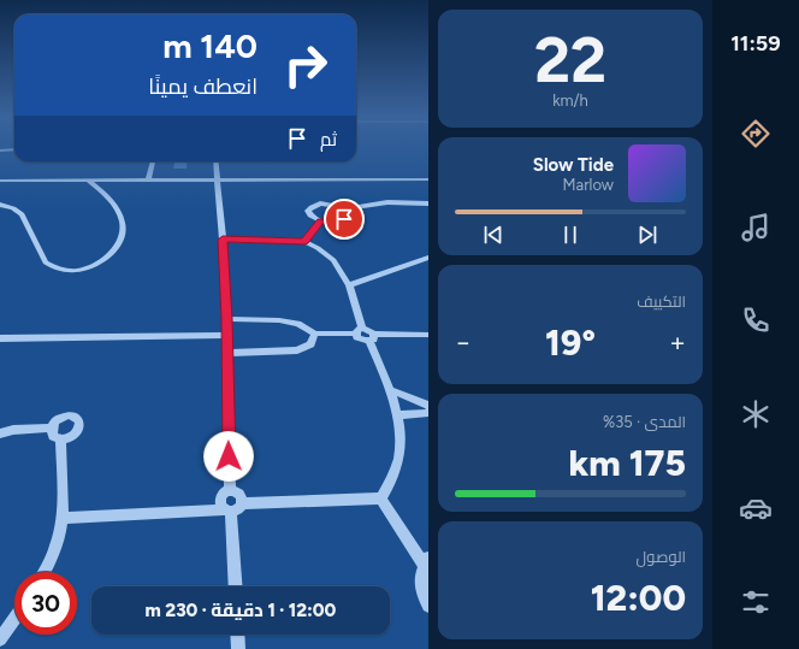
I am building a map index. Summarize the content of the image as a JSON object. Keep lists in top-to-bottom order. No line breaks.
{"page":{"tabs":"11:59","tile":[["22","km/h"],"التكييف",["المدى · 35%","175 km"],["الوصول","12:00"]],"turn":["140 m","انعطف يمينًا"],"then":"ثم","song":["Slow Tide","Marlow"],"heat":["−","19°","+"],"limit":"30","trip":"12:00 · 1 دقيقة · 230 m"}}
